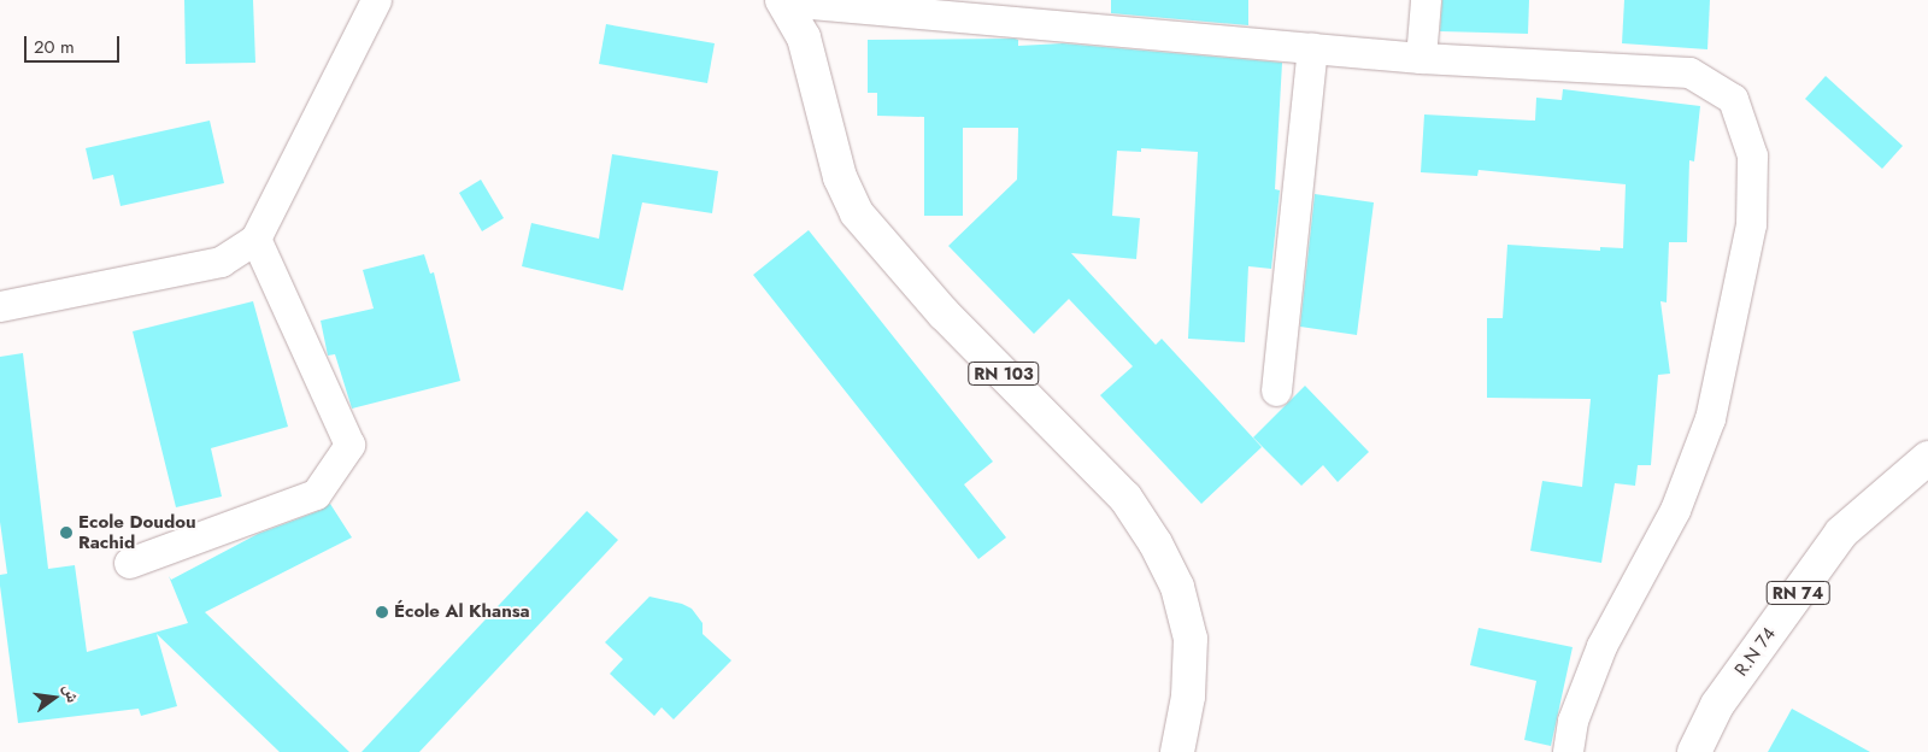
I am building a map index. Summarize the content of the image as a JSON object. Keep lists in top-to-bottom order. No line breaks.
{"streets":{"main road":["RN 103","RN 74","R.N 74"]},"places":["Ecole Doudou Rachid","École Al Khansa"],"scale_bar":"20 m","north":"right"}
